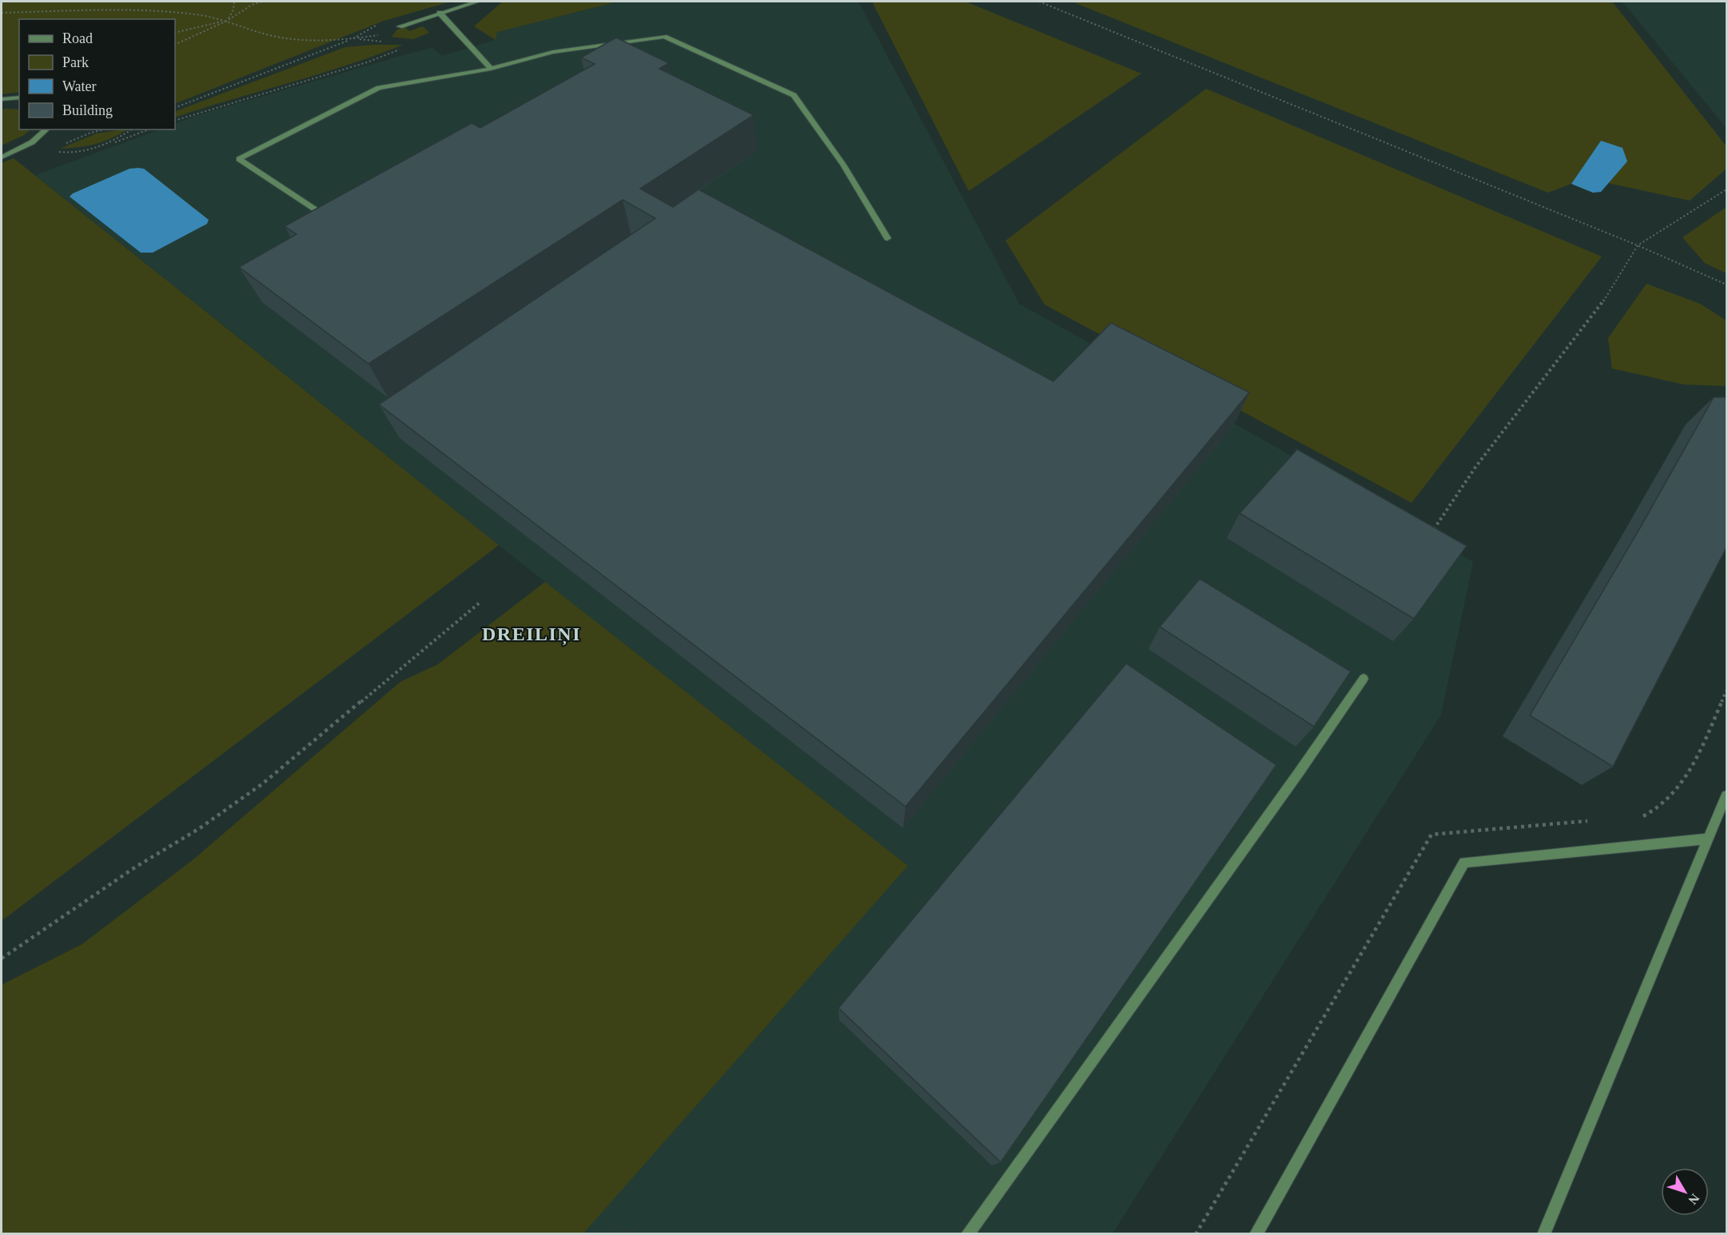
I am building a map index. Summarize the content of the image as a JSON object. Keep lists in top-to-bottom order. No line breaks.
{"districts":["DREILIŅI"],"legend":["Road","Park","Water","Building"],"north":"bottom right"}
